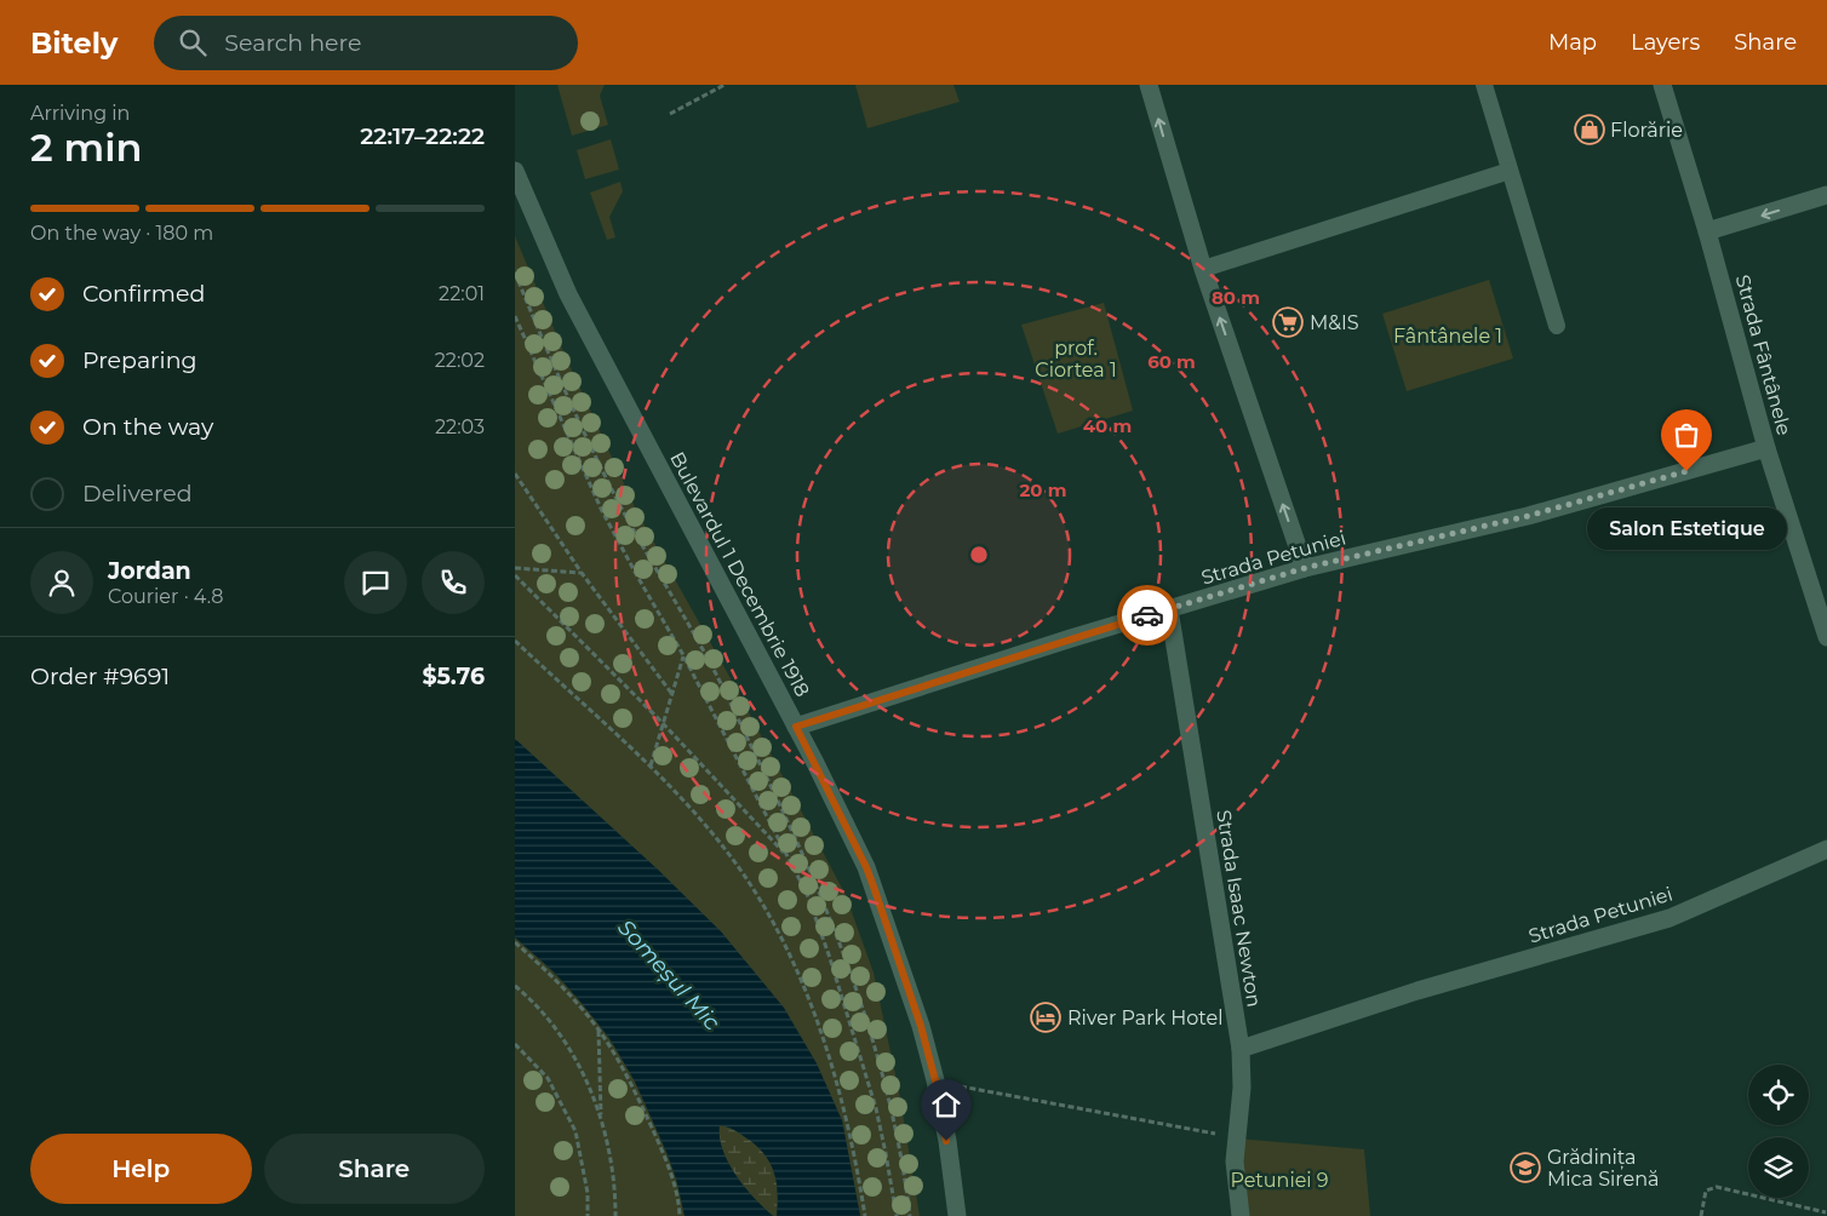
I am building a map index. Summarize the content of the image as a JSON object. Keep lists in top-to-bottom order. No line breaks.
{"streets":{"street":["Strada Fântânele","Strada Petuniei","Bulevardul 1 Decembrie 1918","Strada Isaac Newton"]},"crossings":[["Strada Fântânele","Strada Petuniei"],["Strada Petuniei","Bulevardul 1 Decembrie 1918"],["Strada Petuniei","Strada Isaac Newton"]],"water":["Someșul Mic"],"parks":["Fântânele 1","prof. Ciortea 1","Petuniei 9"],"places":{"shop":["Florărie"],"supermarket":["M&IS"],"other":["Salon Estetique"],"hotel":["River Park Hotel"],"school or university":["Grădinița Mica Sirenă"]},"page":{"header":"Bitely","search":"Search here","nav":["Map","Layers","Share"],"heading":["2 min","Arriving in","22:17–22:22"],"panel":["Jordan","Courier · 4.8","Order #9691","$5.76"],"bar":"On the way · 180 m","list":[["Confirmed","22:01"],["Preparing","22:02"],["On the way","22:03"],"Delivered"],"bubble":"Salon Estetique","buttons":["Help","Share"]},"rings":["80 m","60 m","40 m","20 m"]}
